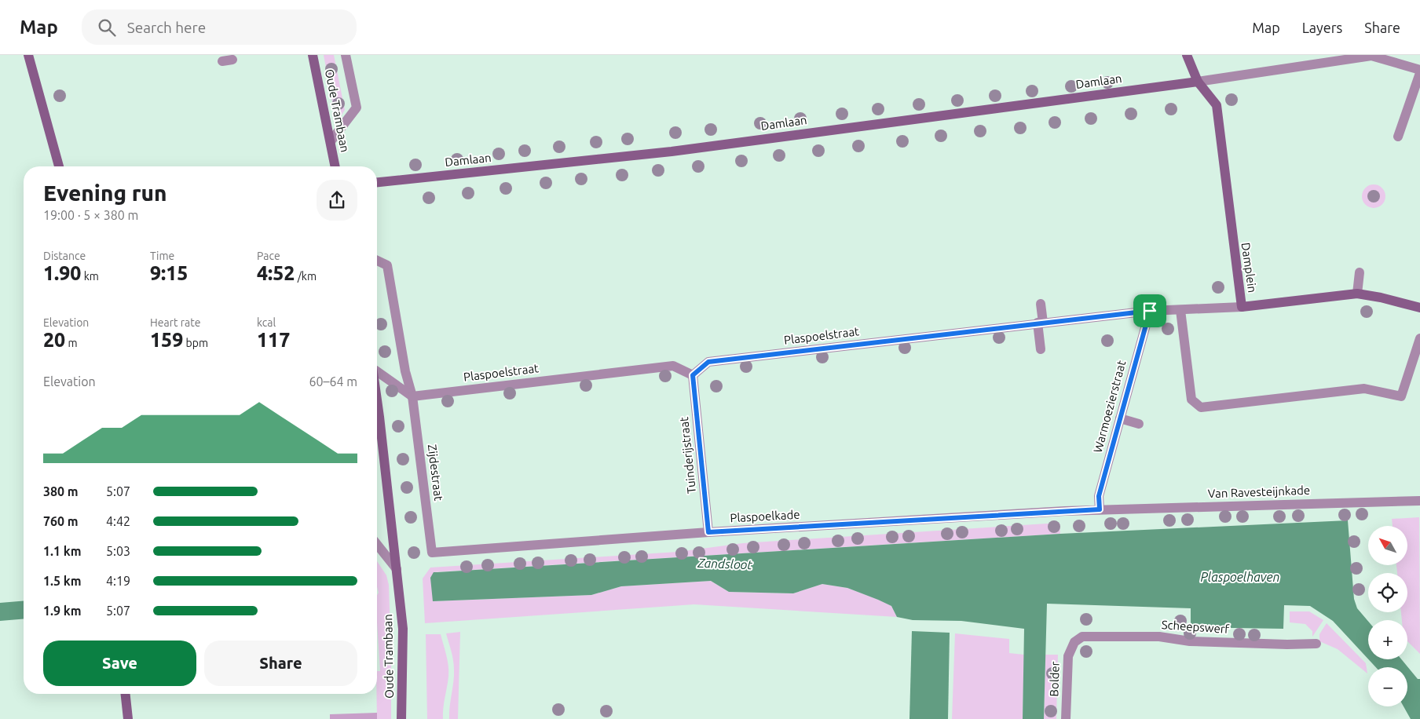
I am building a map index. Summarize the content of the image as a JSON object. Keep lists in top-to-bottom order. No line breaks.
{"streets":{"street":["Damlaan","Oude Trambaan","Damplein","Plaspoelstraat","Warmoezierstraat","Tuinderijstraat","Zijdestraat","Van Ravesteijnkade","Plaspoelkade","Scheepswerf","Bolder"]},"crossings":[["Damlaan","Damplein"],["Damplein","Plaspoelstraat"],["Plaspoelstraat","Warmoezierstraat"],["Plaspoelstraat","Tuinderijstraat"],["Plaspoelstraat","Zijdestraat"],["Warmoezierstraat","Van Ravesteijnkade"],["Warmoezierstraat","Plaspoelkade"],["Tuinderijstraat","Plaspoelkade"],["Zijdestraat","Plaspoelkade"],["Van Ravesteijnkade","Plaspoelkade"],["Scheepswerf","Bolder"]],"water":["Zandsloot","Plaspoelhaven"],"north":"top left","page":{"header":"Map","search":"Search here","nav":["Map","Layers","Share"],"heading":["Evening run","19:00 · 5 × 380 m"],"stats":[["Distance","1.90 km"],["Time","9:15"],["Pace","4:52 /km"],["Elevation","20 m"],["Heart rate","159 bpm"],["kcal","117"]],"chart":["Elevation","60–64 m"],"list":[{"name":"380 m","note":"5:07"},{"name":"760 m","note":"4:42"},{"name":"1.1 km","note":"5:03"},{"name":"1.5 km","note":"4:19"},{"name":"1.9 km","note":"5:07"}],"map_buttons":["+","−"],"buttons":["Save","Share"]}}
